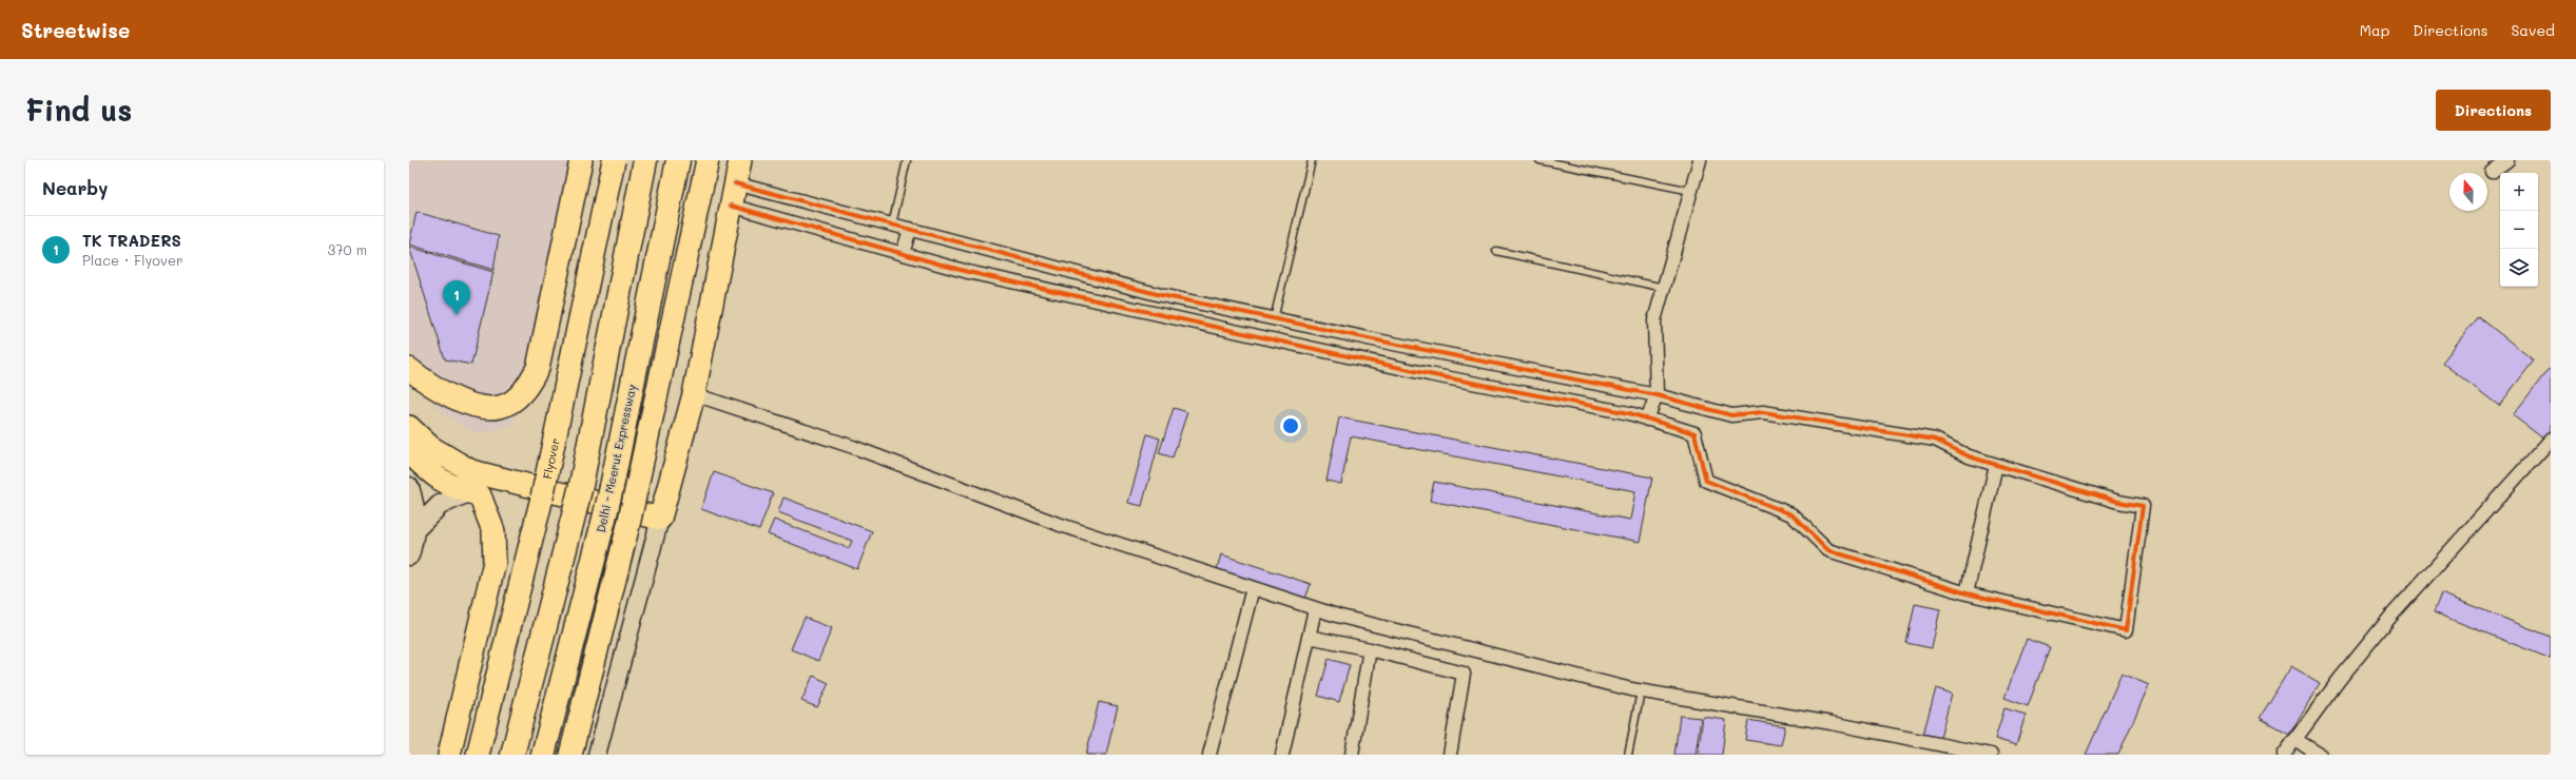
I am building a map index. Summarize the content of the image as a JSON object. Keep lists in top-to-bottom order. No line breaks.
{"streets":{"highway":["Flyover","Delhi - Meerut Expressway"]},"north":"top","page":{"header":"Streetwise","nav":["Map","Directions","Saved"],"buttons":"Directions","title":"Find us","heading":"Nearby","map_buttons":["+","−"],"list":[{"mark":"1","name":"TK TRADERS","note":"Place · Flyover","value":"370 m"}],"pins":"1"}}
